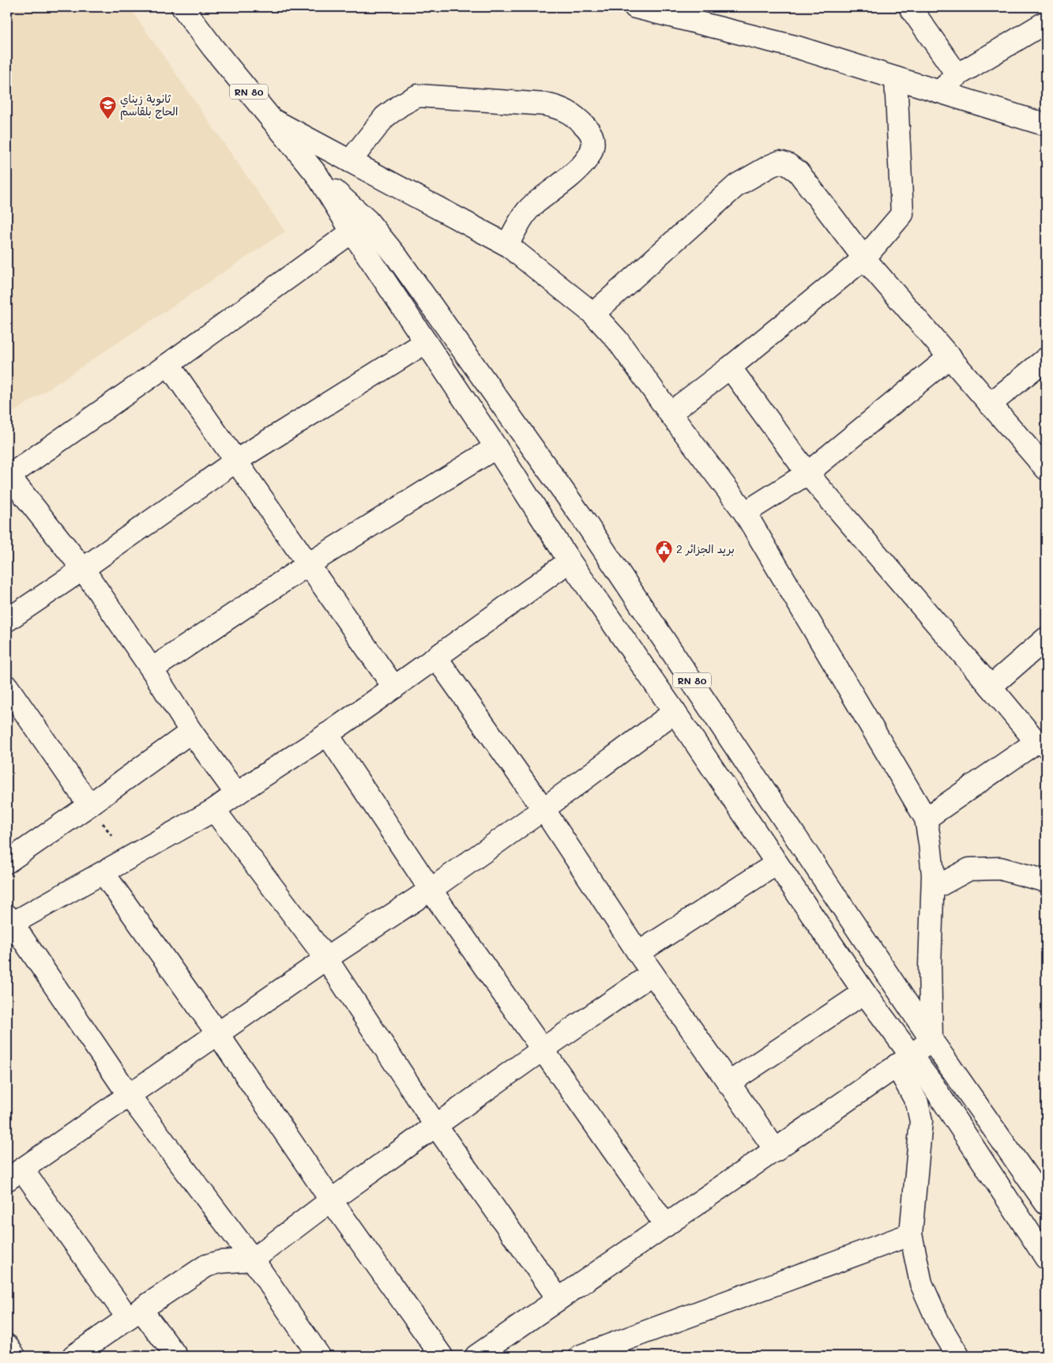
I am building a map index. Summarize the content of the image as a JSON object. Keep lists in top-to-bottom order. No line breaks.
{"streets":{"street":["RN 80"]},"places":{"school or university":["ثانوية زيناي الحاج بلقاسم"],"public building":["بريد الجزائر 2"]}}
